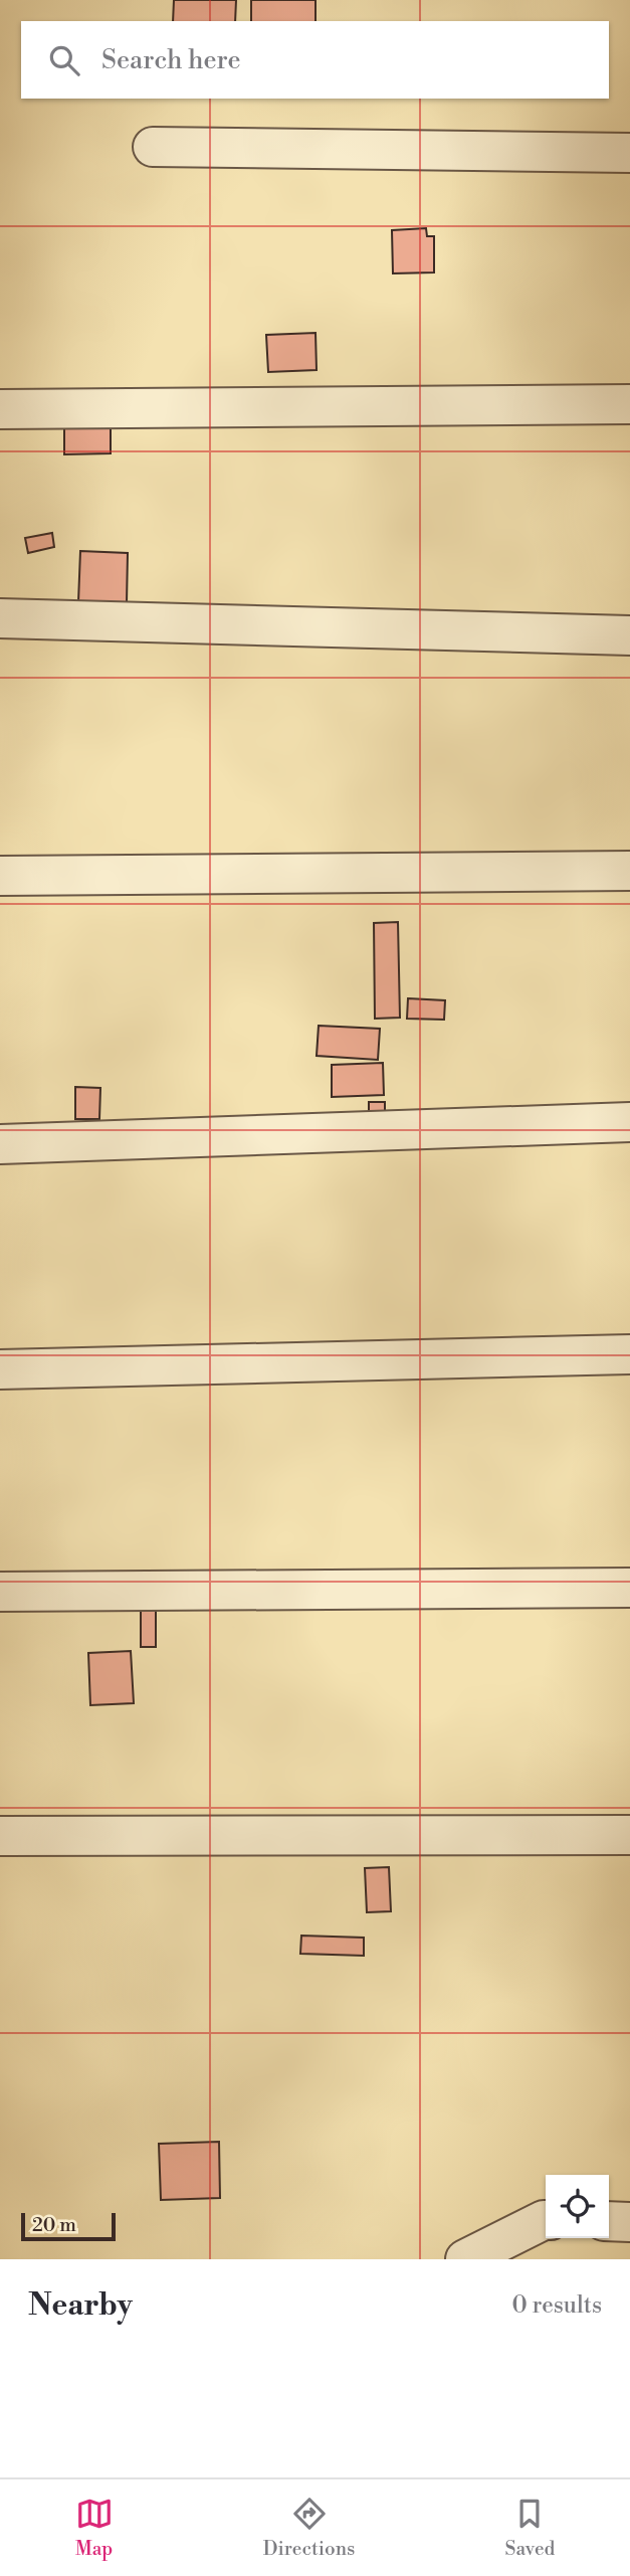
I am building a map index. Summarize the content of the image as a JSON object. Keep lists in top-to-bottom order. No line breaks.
{"scale_bar":"20 m","page":{"search":"Search here","scale":"20 m","heading":["Nearby","0 results"],"nav":["Map","Directions","Saved"]}}
